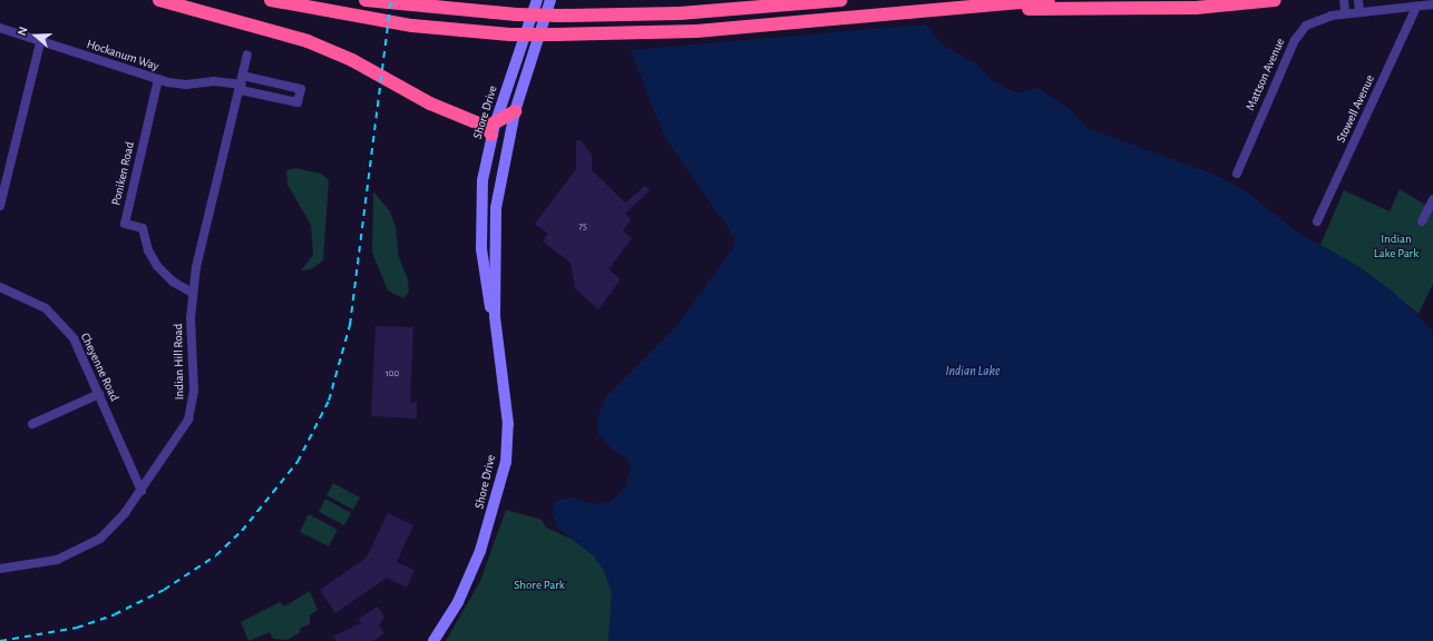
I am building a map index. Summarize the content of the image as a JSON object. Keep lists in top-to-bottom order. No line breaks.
{"streets":{"main road":["Shore Drive"],"street":["Hockanum Way","Mattson Avenue","Stowell Avenue","Poniken Road","Indian Hill Road","Cheyenne Road"]},"crossings":[["Hockanum Way","Poniken Road"],["Hockanum Way","Indian Hill Road"],["Mattson Avenue","Stowell Avenue"],["Poniken Road","Indian Hill Road"],["Indian Hill Road","Cheyenne Road"]],"water":["Indian Lake"],"parks":["Indian Lake Park","Shore Park"],"house_numbers":["75","100"],"north":"left"}
